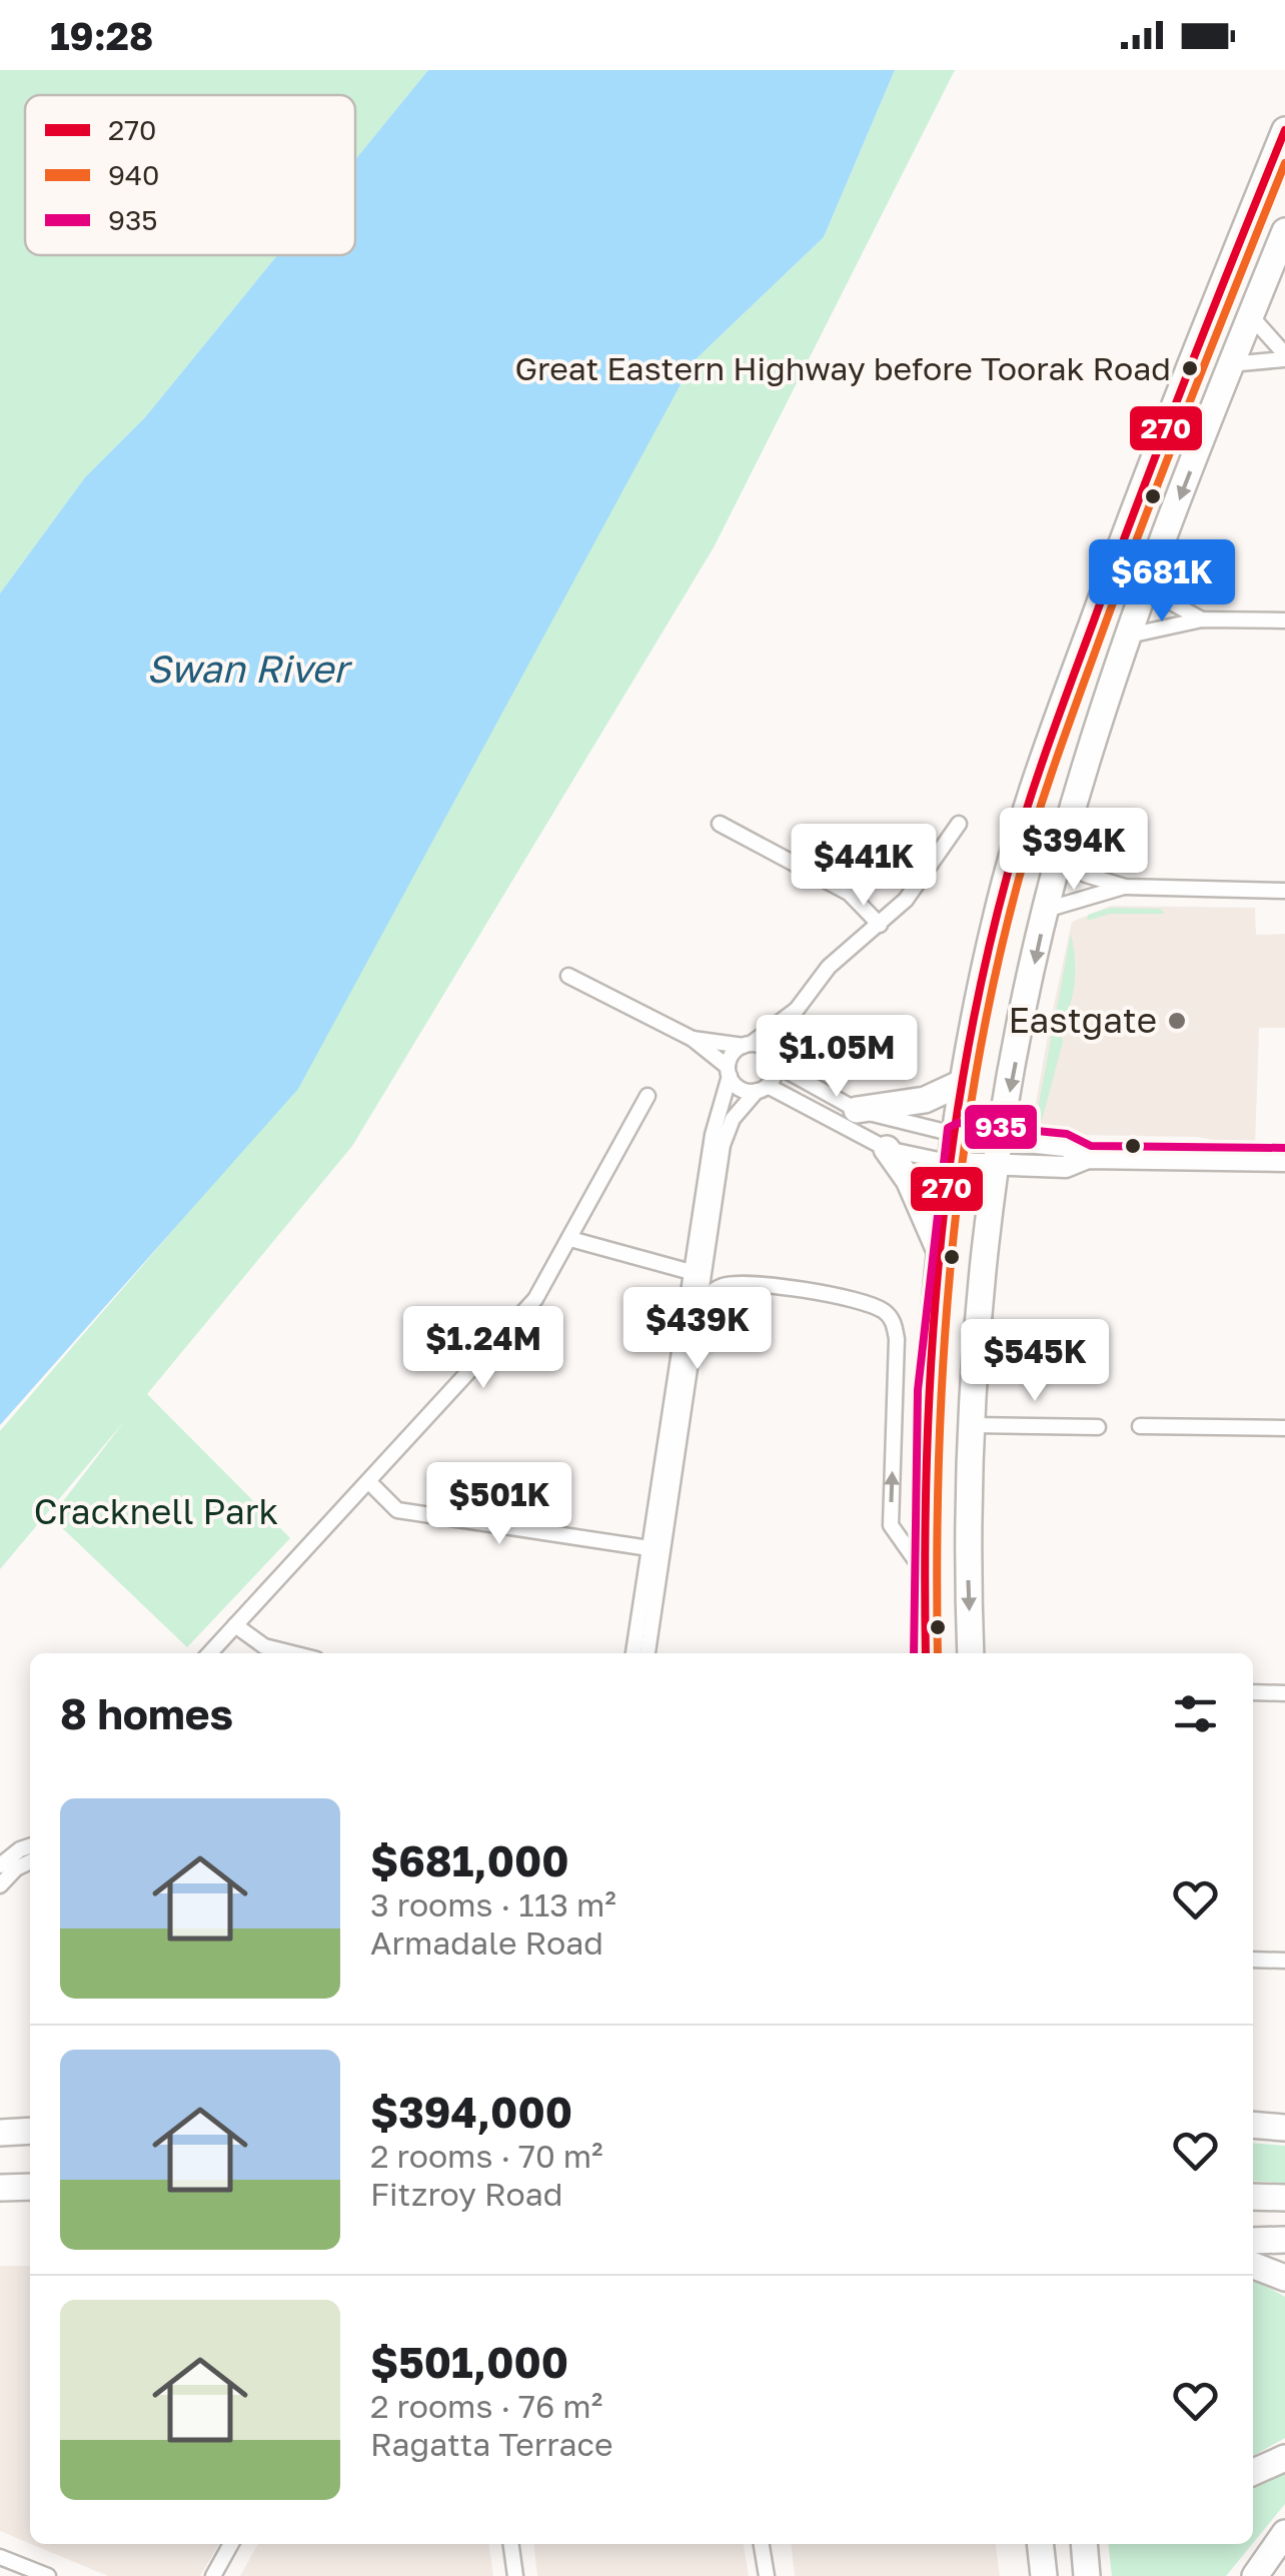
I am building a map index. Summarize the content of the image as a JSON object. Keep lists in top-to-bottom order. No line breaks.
{"water":["Swan River"],"parks":["Cracknell Park"],"places":["Great Eastern Highway before Toorak Road","Eastgate"],"lines":["transit line 270","transit line 940","transit line 935"],"legend":["270","940","935"],"page":{"status":"19:28","price":["$681K","$394K","$441K","$1.05M","$439K","$1.24M","$545K","$501K"],"heading":"8 homes","list":[{"name":"$681,000","note":"3 rooms · 113 m² · Armadale Road"},{"name":"$394,000","note":"2 rooms · 70 m² · Fitzroy Road"},{"name":"$501,000","note":"2 rooms · 76 m² · Ragatta Terrace"}]}}
